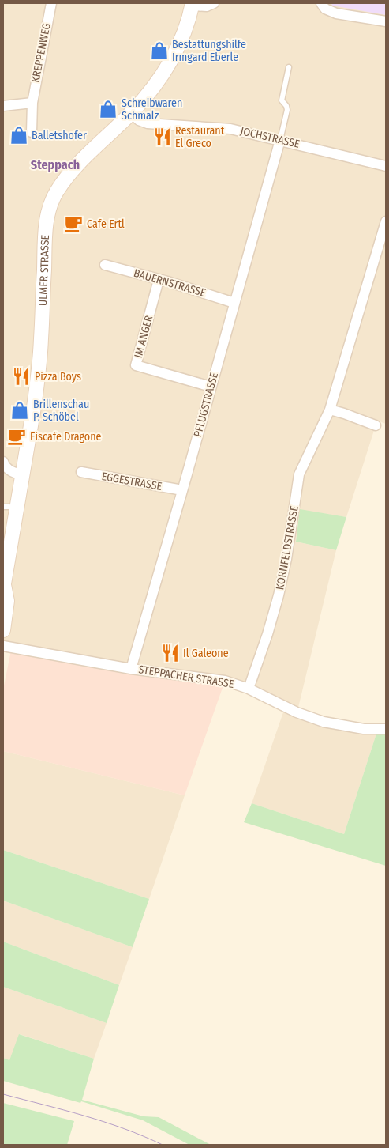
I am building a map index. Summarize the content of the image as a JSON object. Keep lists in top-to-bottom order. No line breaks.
{"streets":{"street":["KREPPENWEG","JOCHSTRASSE","ULMER STRASSE","BAUERNSTRASSE","IM ANGER","PFLUGSTRASSE","EGGESTRASSE","KORNFELDSTRASSE","STEPPACHER STRASSE"]},"crossings":[["JOCHSTRASSE","ULMER STRASSE"],["JOCHSTRASSE","PFLUGSTRASSE"],["BAUERNSTRASSE","IM ANGER"],["BAUERNSTRASSE","PFLUGSTRASSE"],["IM ANGER","PFLUGSTRASSE"],["PFLUGSTRASSE","EGGESTRASSE"],["PFLUGSTRASSE","STEPPACHER STRASSE"],["KORNFELDSTRASSE","STEPPACHER STRASSE"]],"districts":["Steppach"],"places":{"shop":["Bestattungshilfe Irmgard Eberle","Schreibwaren Schmalz","Balletshofer","Brillenschau P. Schöbel"],"restaurant":["Restaurant El Greco","Pizza Boys","Il Galeone"],"cafe":["Cafe Ertl","Eiscafe Dragone"]}}
